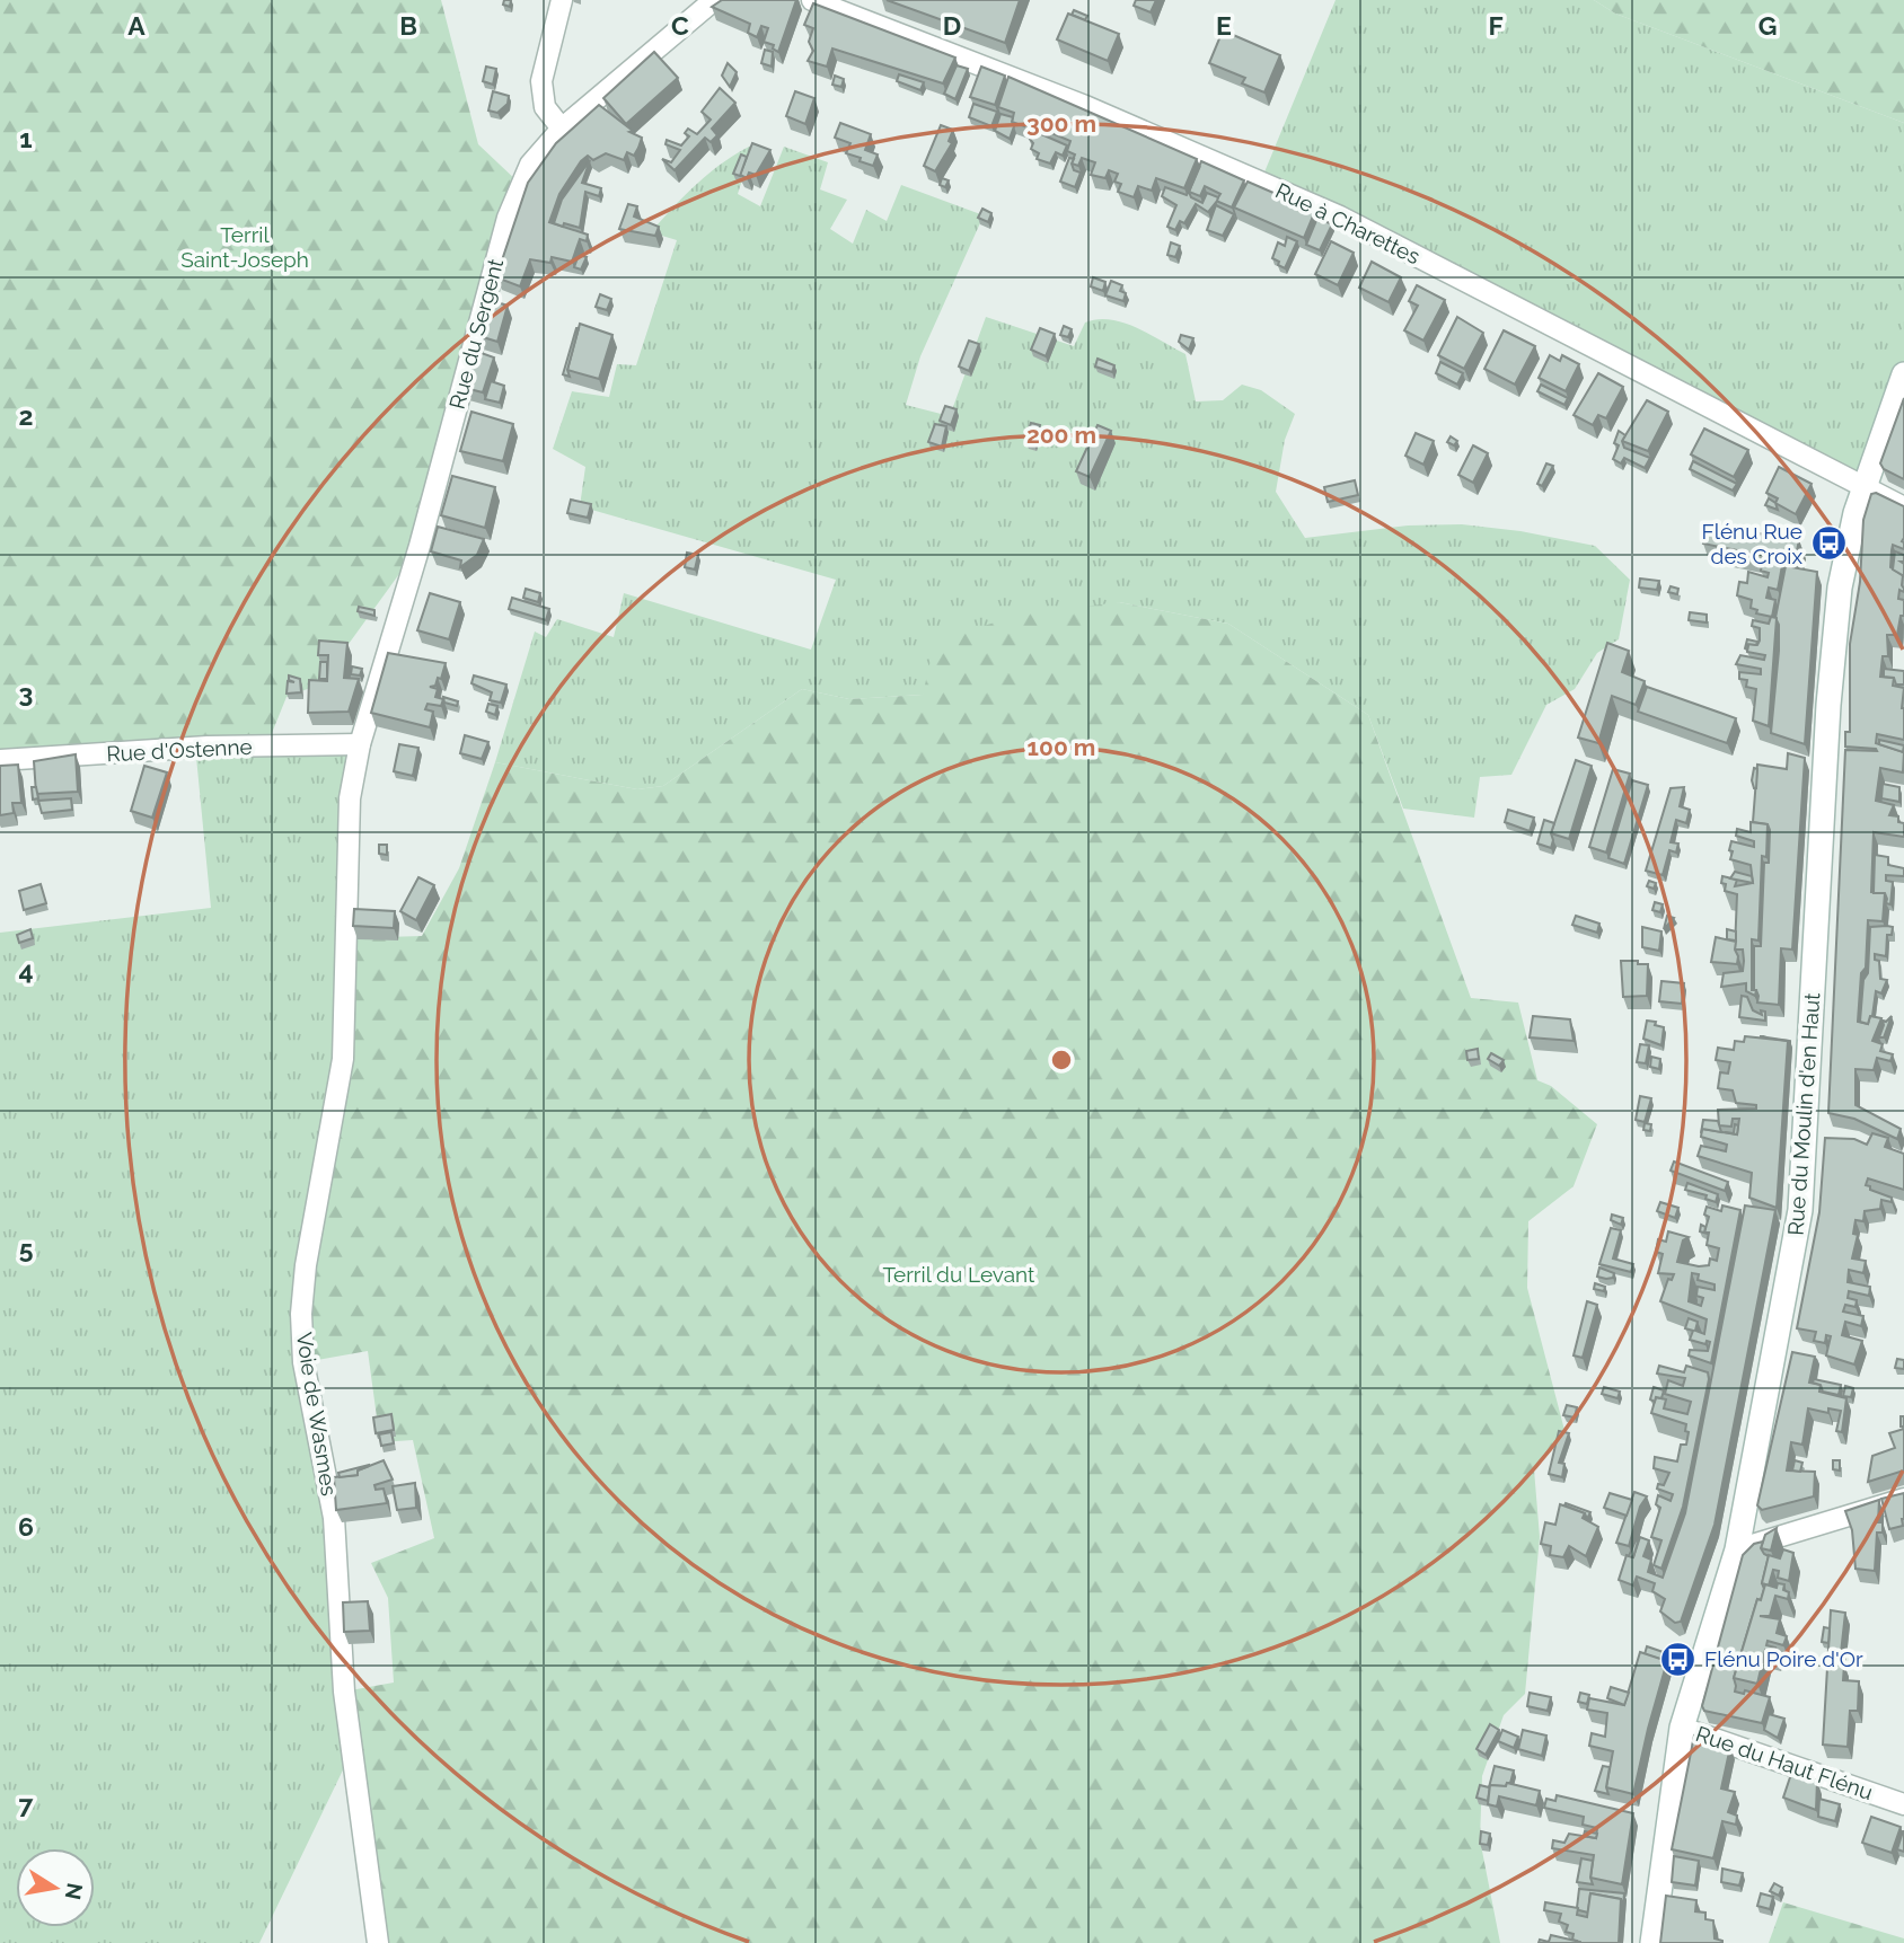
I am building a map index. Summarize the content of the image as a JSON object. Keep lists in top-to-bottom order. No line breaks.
{"streets":{"street":["Rue à Charettes","Rue du Sergent","Rue d'Ostenne","Rue du Moulin d'en Haut","Voie de Wasmes","Rue du Haut Flénu"]},"crossings":[["Rue à Charettes","Rue du Moulin d'en Haut"],["Rue du Sergent","Rue d'Ostenne"],["Rue du Sergent","Voie de Wasmes"],["Rue d'Ostenne","Voie de Wasmes"],["Rue du Moulin d'en Haut","Rue du Haut Flénu"]],"parks":["Terril Saint-Joseph","Terril du Levant"],"places":{"bus stop":["Flénu Rue des Croix","Flénu Poire d'Or"]},"north":"right","grid":{"columns":["A","B","C","D","E","F","G"],"rows":["1","2","3","4","5","6","7"]},"rings":["300 m","200 m","100 m"]}
